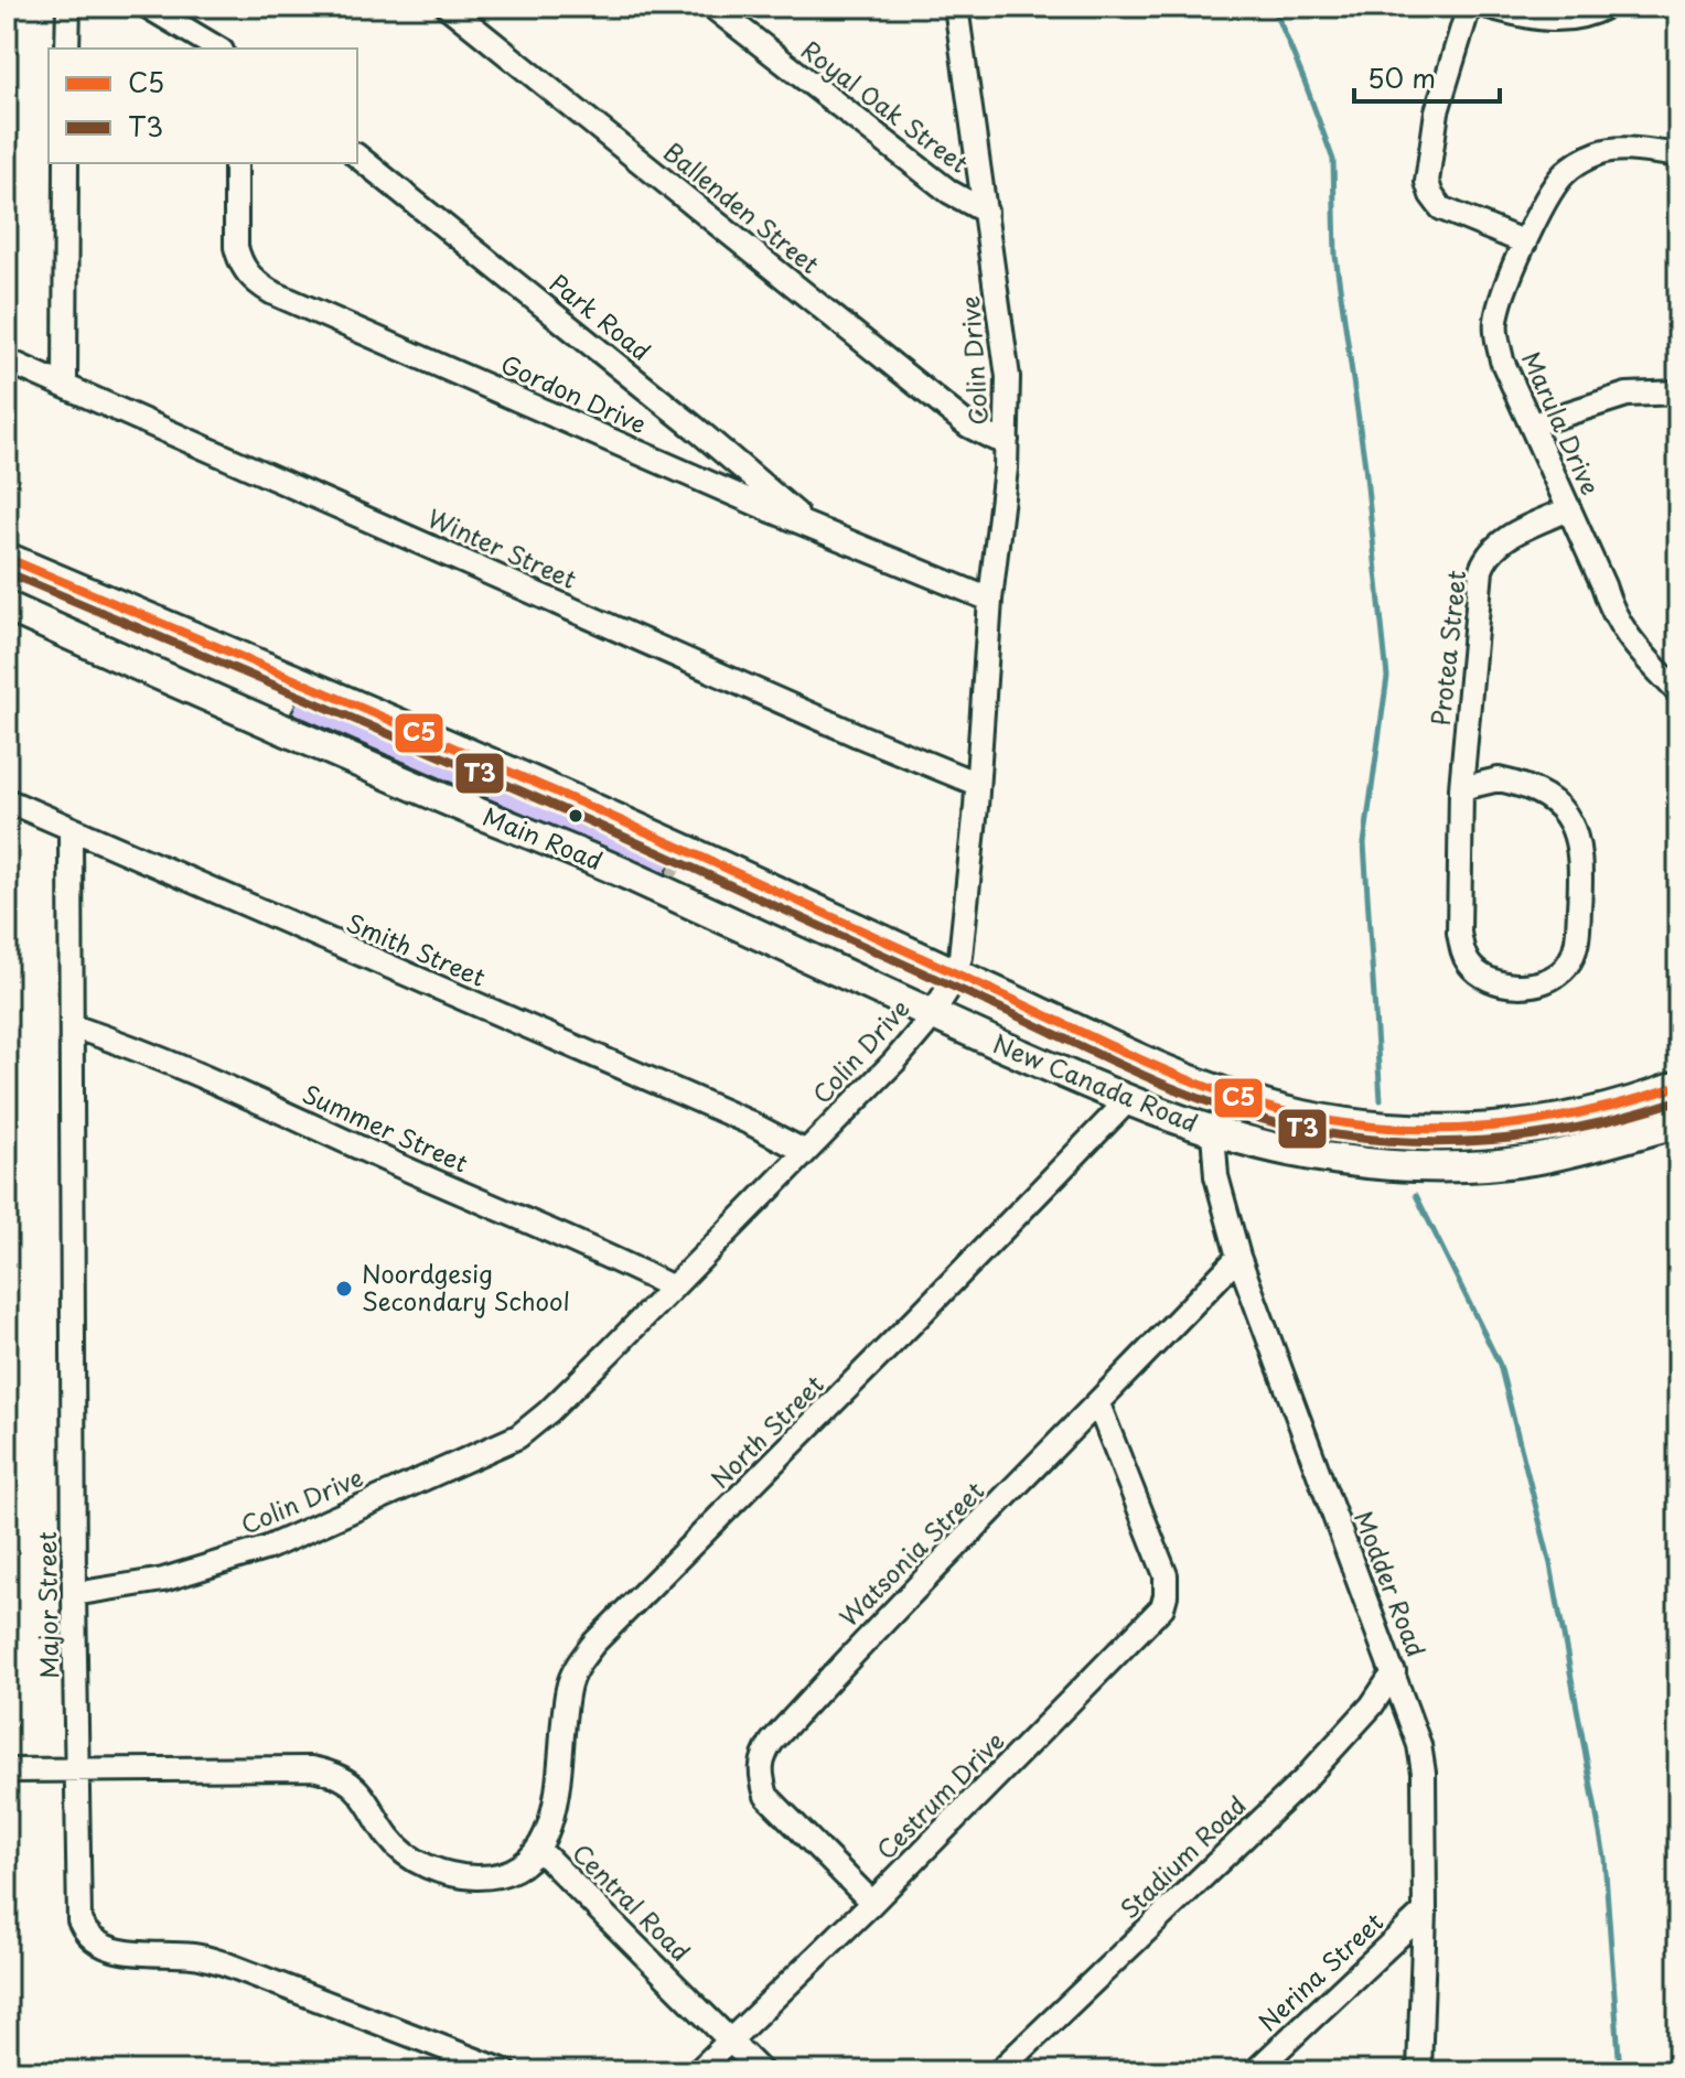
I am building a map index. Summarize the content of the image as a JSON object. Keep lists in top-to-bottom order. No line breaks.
{"streets":{"main road":["Main Road","New Canada Road"],"street":["Royal Oak Street","Ballenden Street","Park Road","Colin Drive","Gordon Drive","Marula Drive","Winter Street","Protea Street","Smith Street","Summer Street","North Street","Watsonia Street","Modder Road","Major Street","Cestrum Drive","Stadium Road","Central Road","Nerina Street"]},"crossings":[["Royal Oak Street","Colin Drive"],["Ballenden Street","Colin Drive"],["Park Road","Gordon Drive"],["Colin Drive","Gordon Drive"],["Colin Drive","Winter Street"],["Colin Drive","Main Road"],["Colin Drive","Smith Street"],["Colin Drive","New Canada Road"],["Colin Drive","Summer Street"],["Colin Drive","Major Street"],["Marula Drive","Protea Street"],["Main Road","New Canada Road"],["Smith Street","Major Street"],["New Canada Road","North Street"],["New Canada Road","Modder Road"],["Summer Street","Major Street"],["North Street","Central Road"],["Watsonia Street","Modder Road"],["Watsonia Street","Cestrum Drive"],["Modder Road","Stadium Road"],["Modder Road","Nerina Street"],["Major Street","Central Road"],["Cestrum Drive","Central Road"]],"places":["Noordgesig Secondary School"],"lines":["transit line C5","transit line T3"],"legend":["C5","T3"],"scale_bar":"50 m"}
